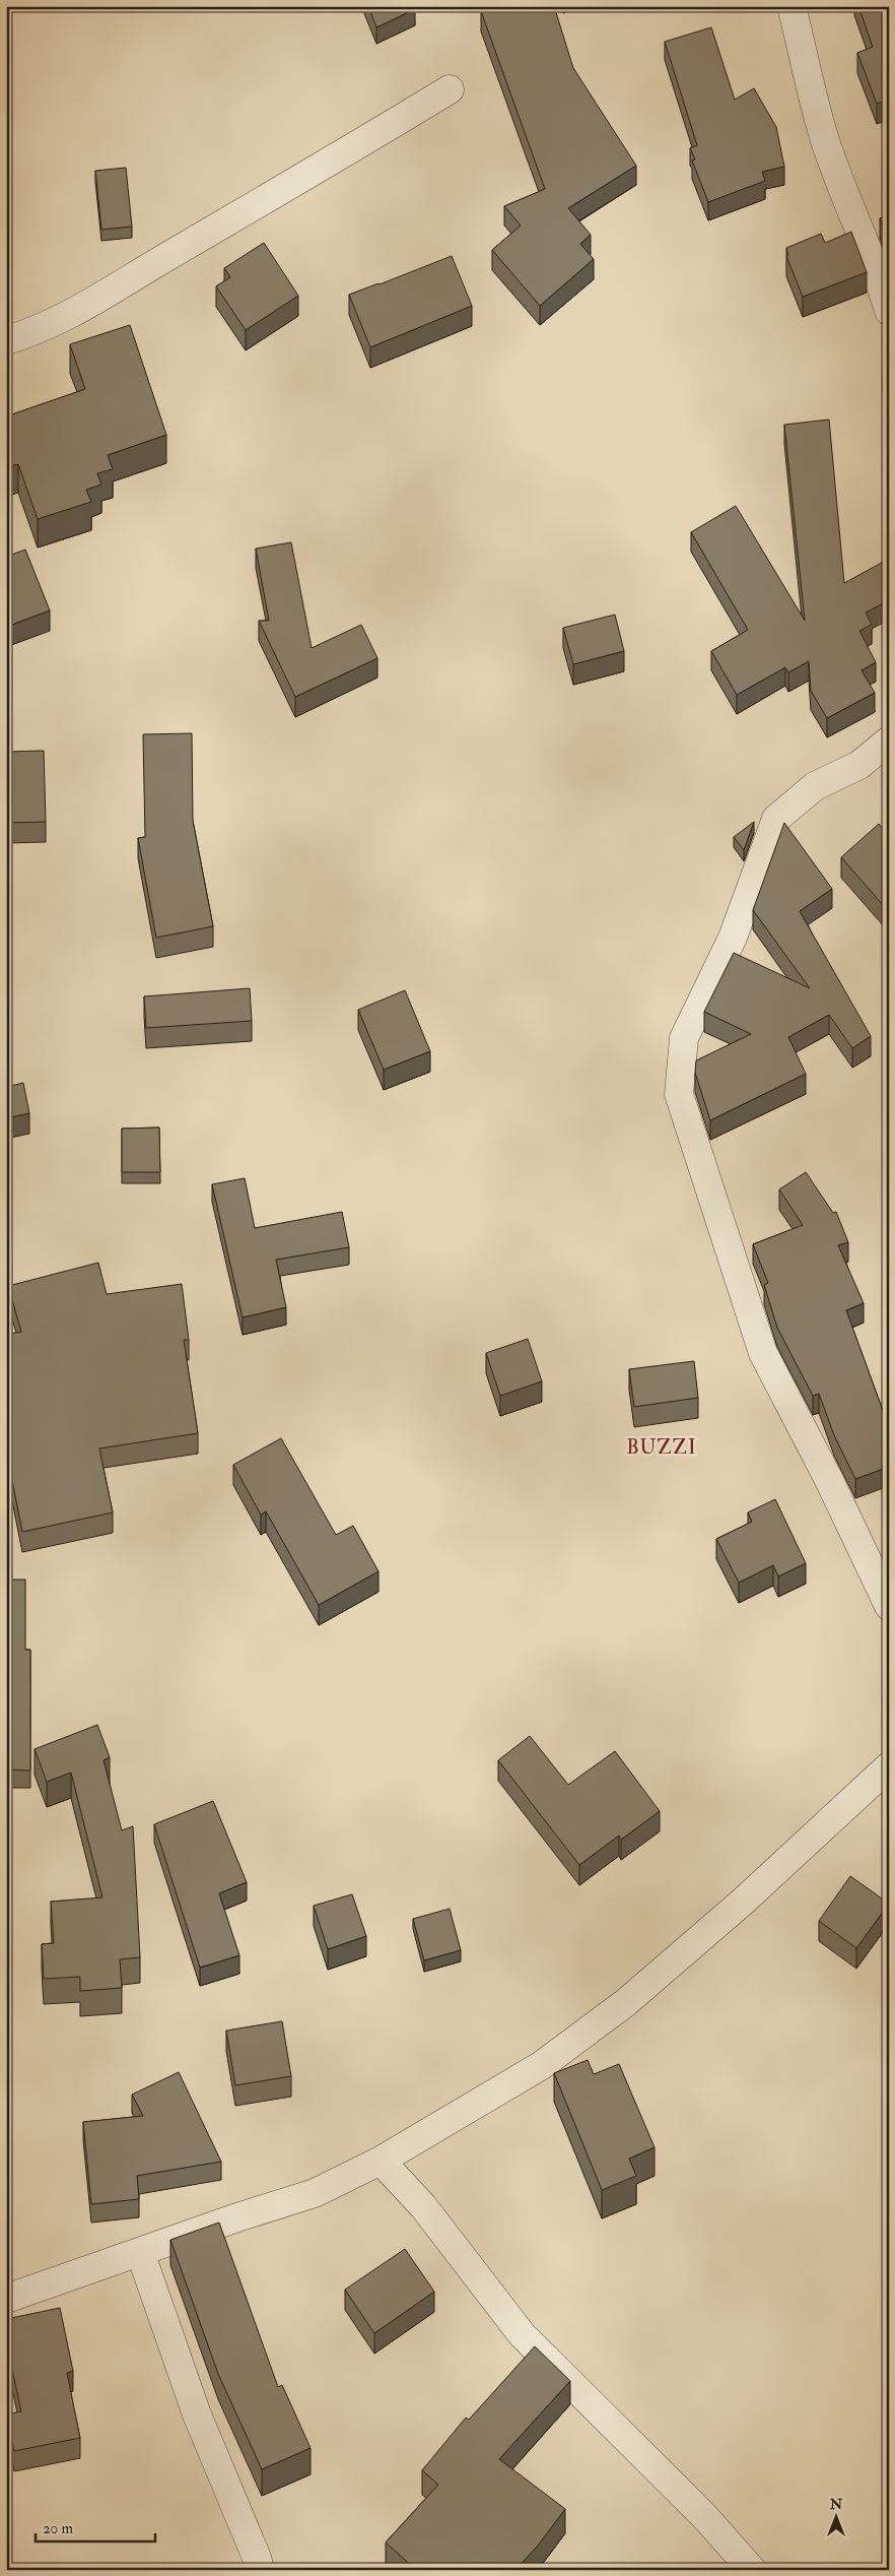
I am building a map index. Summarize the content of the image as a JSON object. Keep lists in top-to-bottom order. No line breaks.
{"districts":["BUZZI"],"scale_bar":"20 m","north":"top"}
